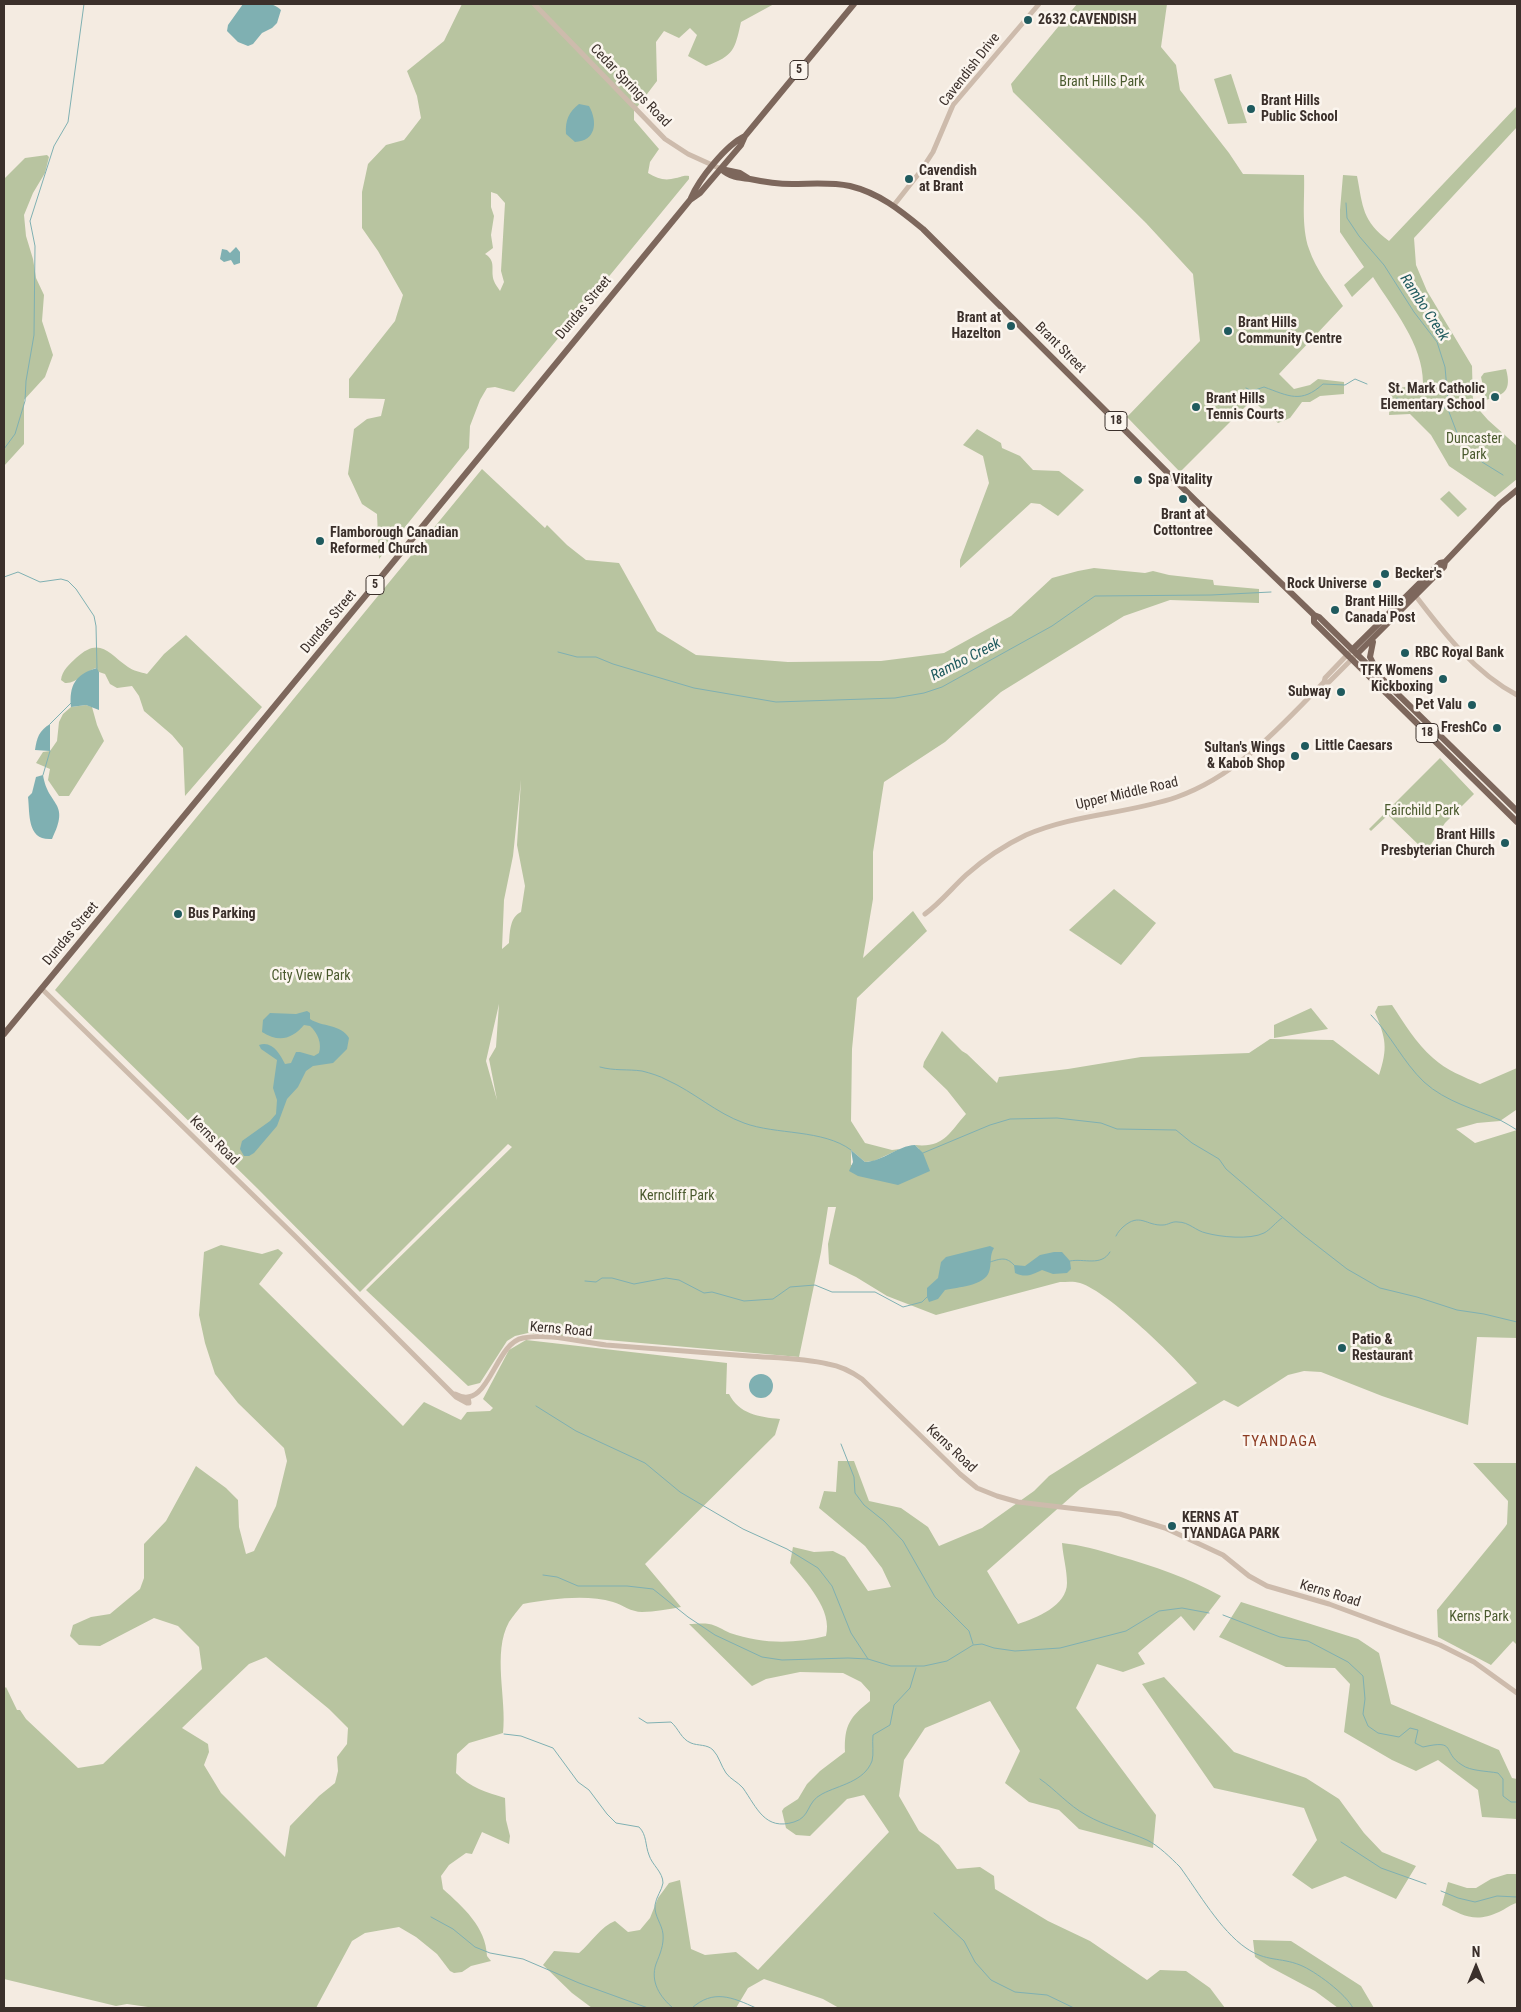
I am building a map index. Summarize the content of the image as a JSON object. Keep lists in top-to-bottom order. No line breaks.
{"streets":{"main road":["5","Dundas Street","Brant Street","18","Upper Middle Road"],"street":["Cavendish Drive","Cedar Springs Road","Kerns Road"]},"crossings":[["5","Dundas Street"],["5","Kerns Road"],["Cavendish Drive","Brant Street"],["Cedar Springs Road","Dundas Street"],["Cedar Springs Road","Brant Street"],["Dundas Street","Brant Street"],["Dundas Street","Kerns Road"],["Brant Street","Upper Middle Road"]],"districts":["TYANDAGA"],"water":["Rambo Creek"],"parks":["Brant Hills Park","Duncaster Park","Fairchild Park","City View Park","Kerncliff Park","Kerns Park"],"places":["2632 CAVENDISH","Brant Hills Public School","Cavendish at Brant","Brant at Hazelton","Brant Hills Community Centre","St. Mark Catholic Elementary School","Brant Hills Tennis Courts","Spa Vitality","Brant at Cottontree","Flamborough Canadian Reformed Church","Becker's","Rock Universe","Brant Hills Canada Post","RBC Royal Bank","TFK Womens Kickboxing","Subway","Pet Valu","FreshCo","Little Caesars","Sultan's Wings & Kabob Shop","Brant Hills Presbyterian Church","Bus Parking","Patio & Restaurant","KERNS AT TYANDAGA PARK"],"north":"top"}
